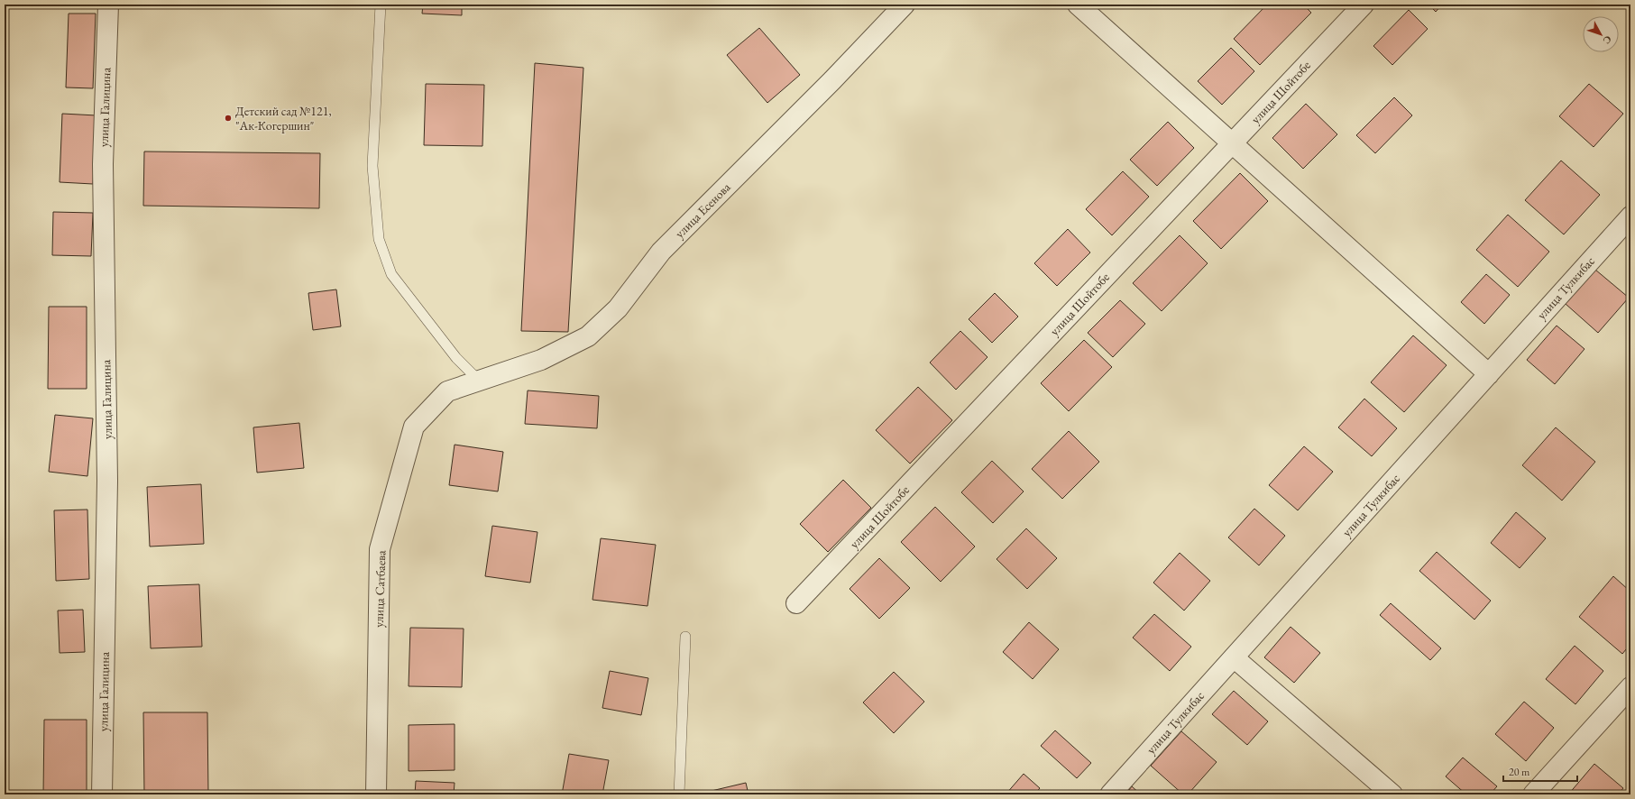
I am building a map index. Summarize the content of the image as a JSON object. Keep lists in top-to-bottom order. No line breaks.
{"streets":{"street":["улица Шойтобе","улица Галицина","улица Есенова","улица Тулкибас","улица Сатбаева"]},"crossings":[["улица Есенова","улица Сатбаева"]],"places":["Детский сад №121, \"Ак-Когершин\""],"scale_bar":"20 m","north":"bottom right"}
